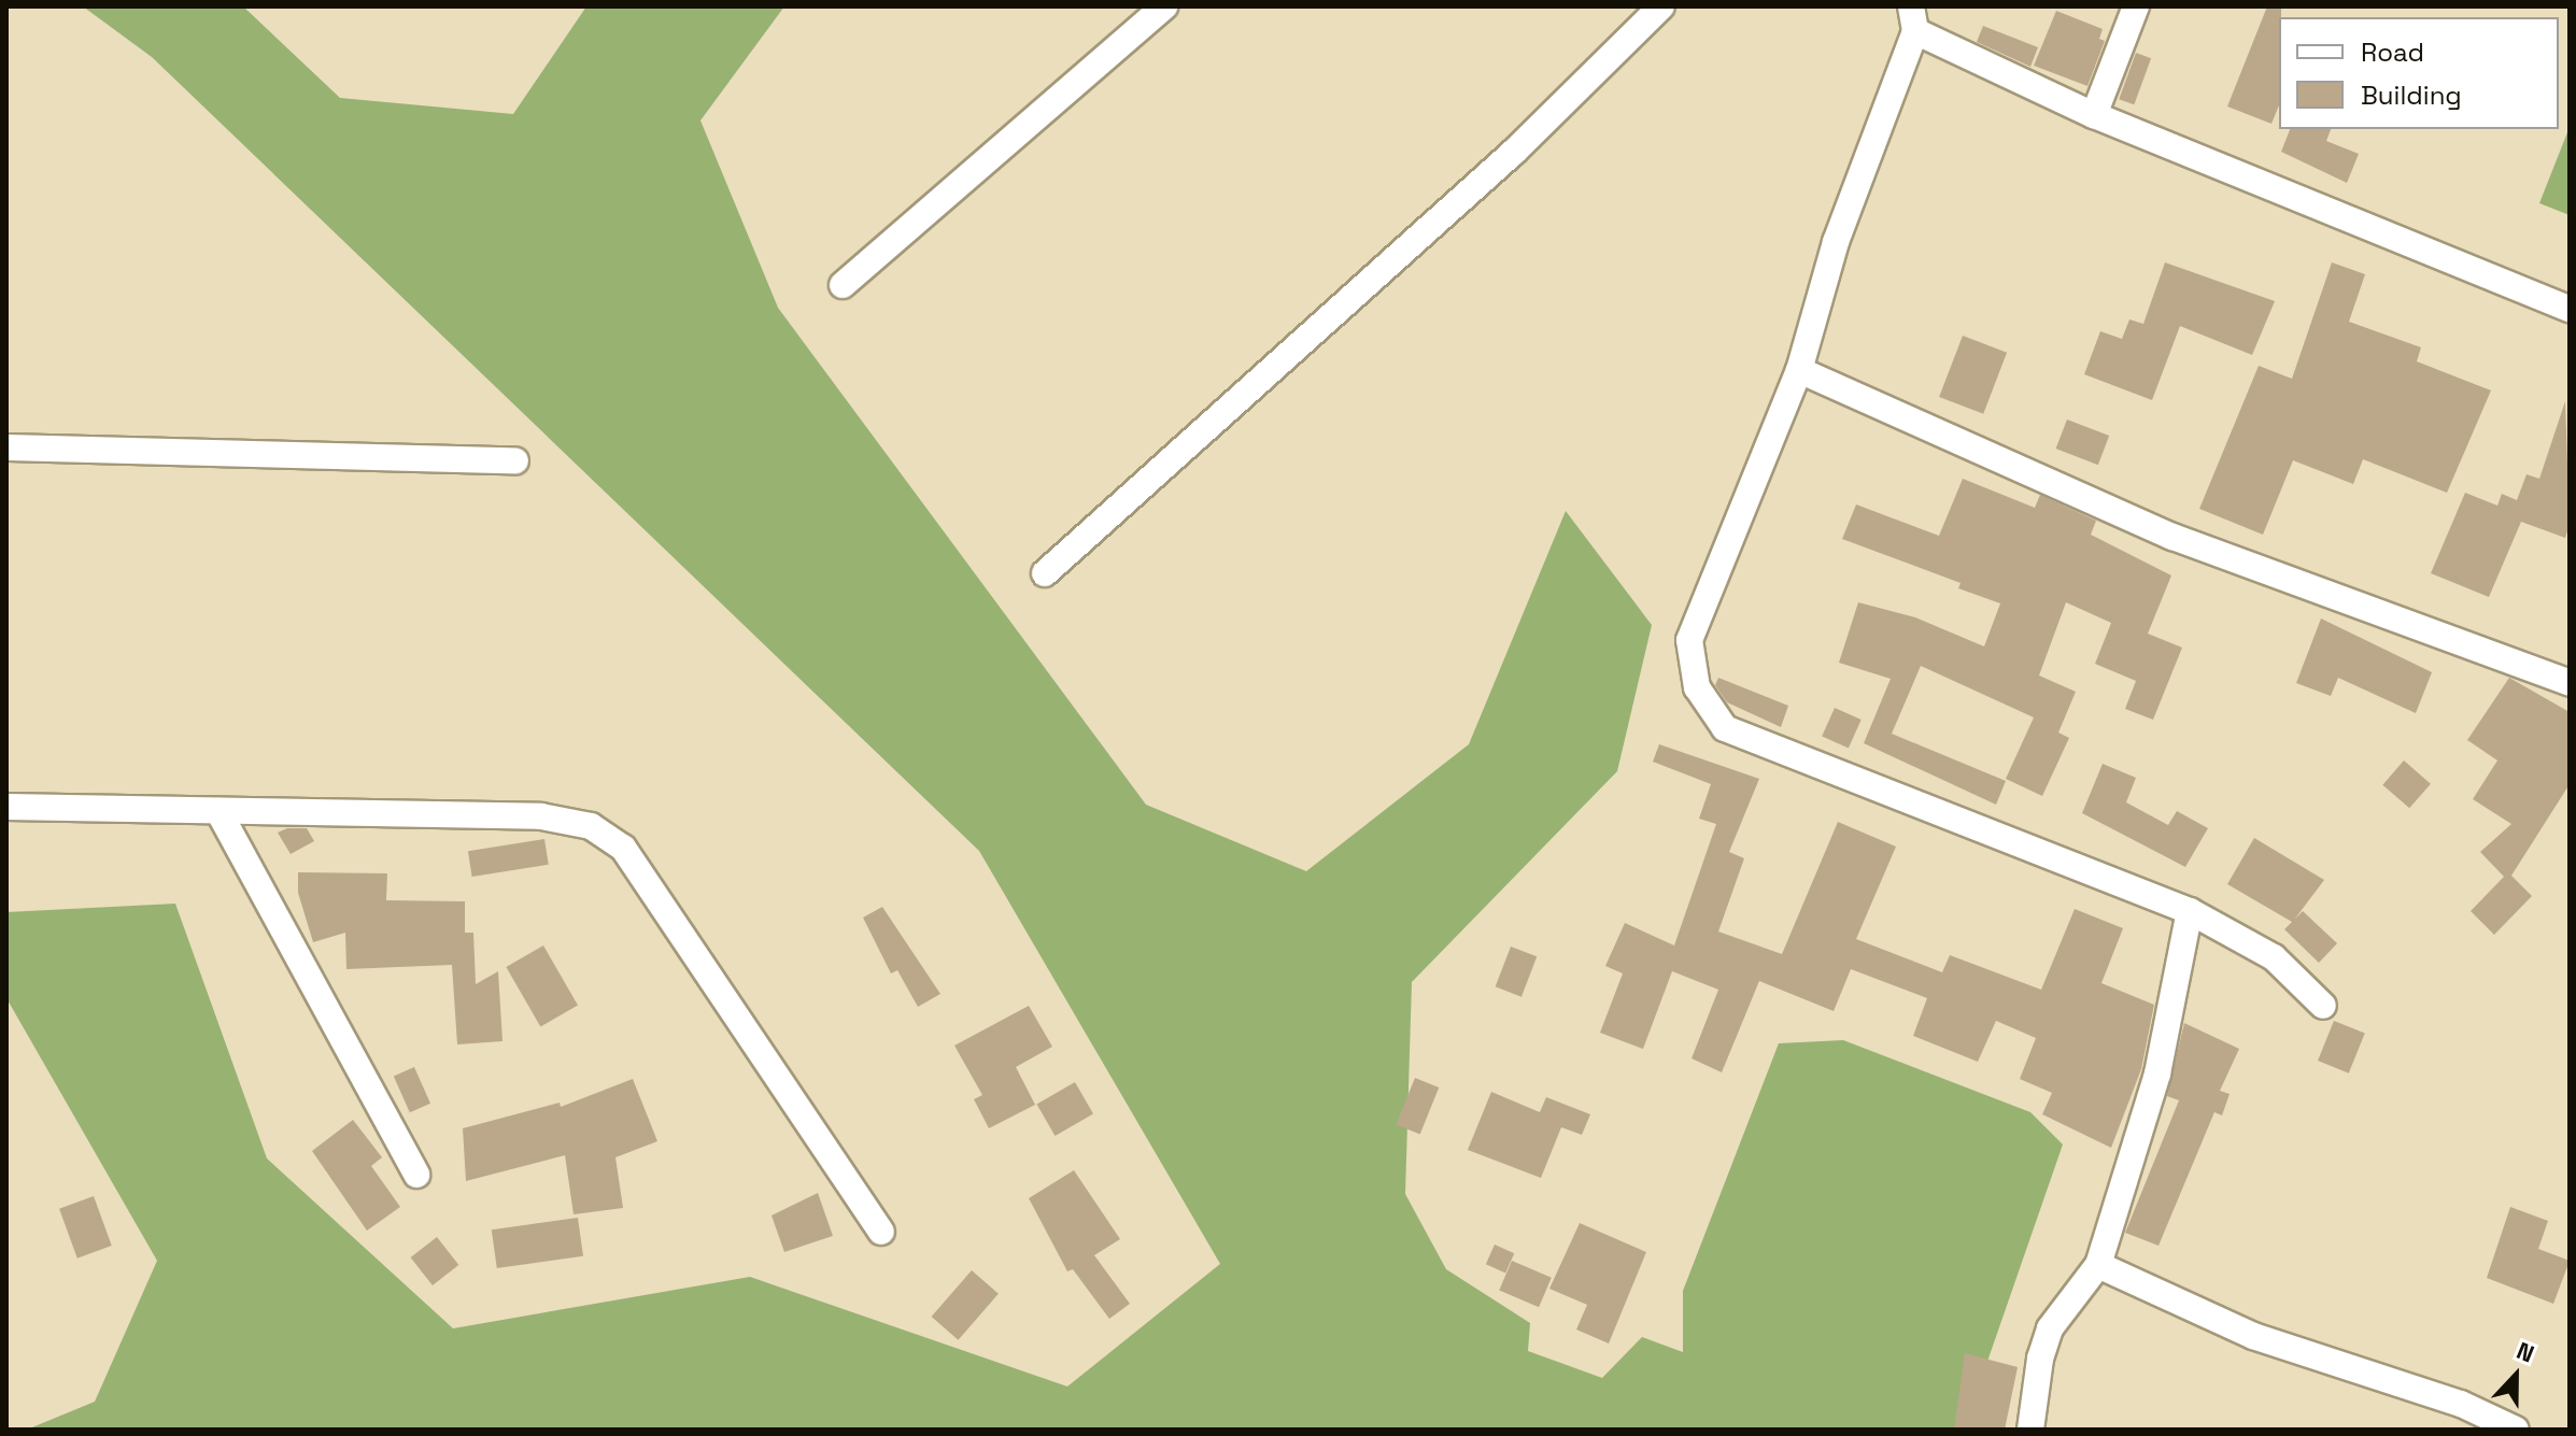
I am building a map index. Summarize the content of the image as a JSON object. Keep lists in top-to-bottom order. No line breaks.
{"legend":["Road","Building"],"north":"top"}
